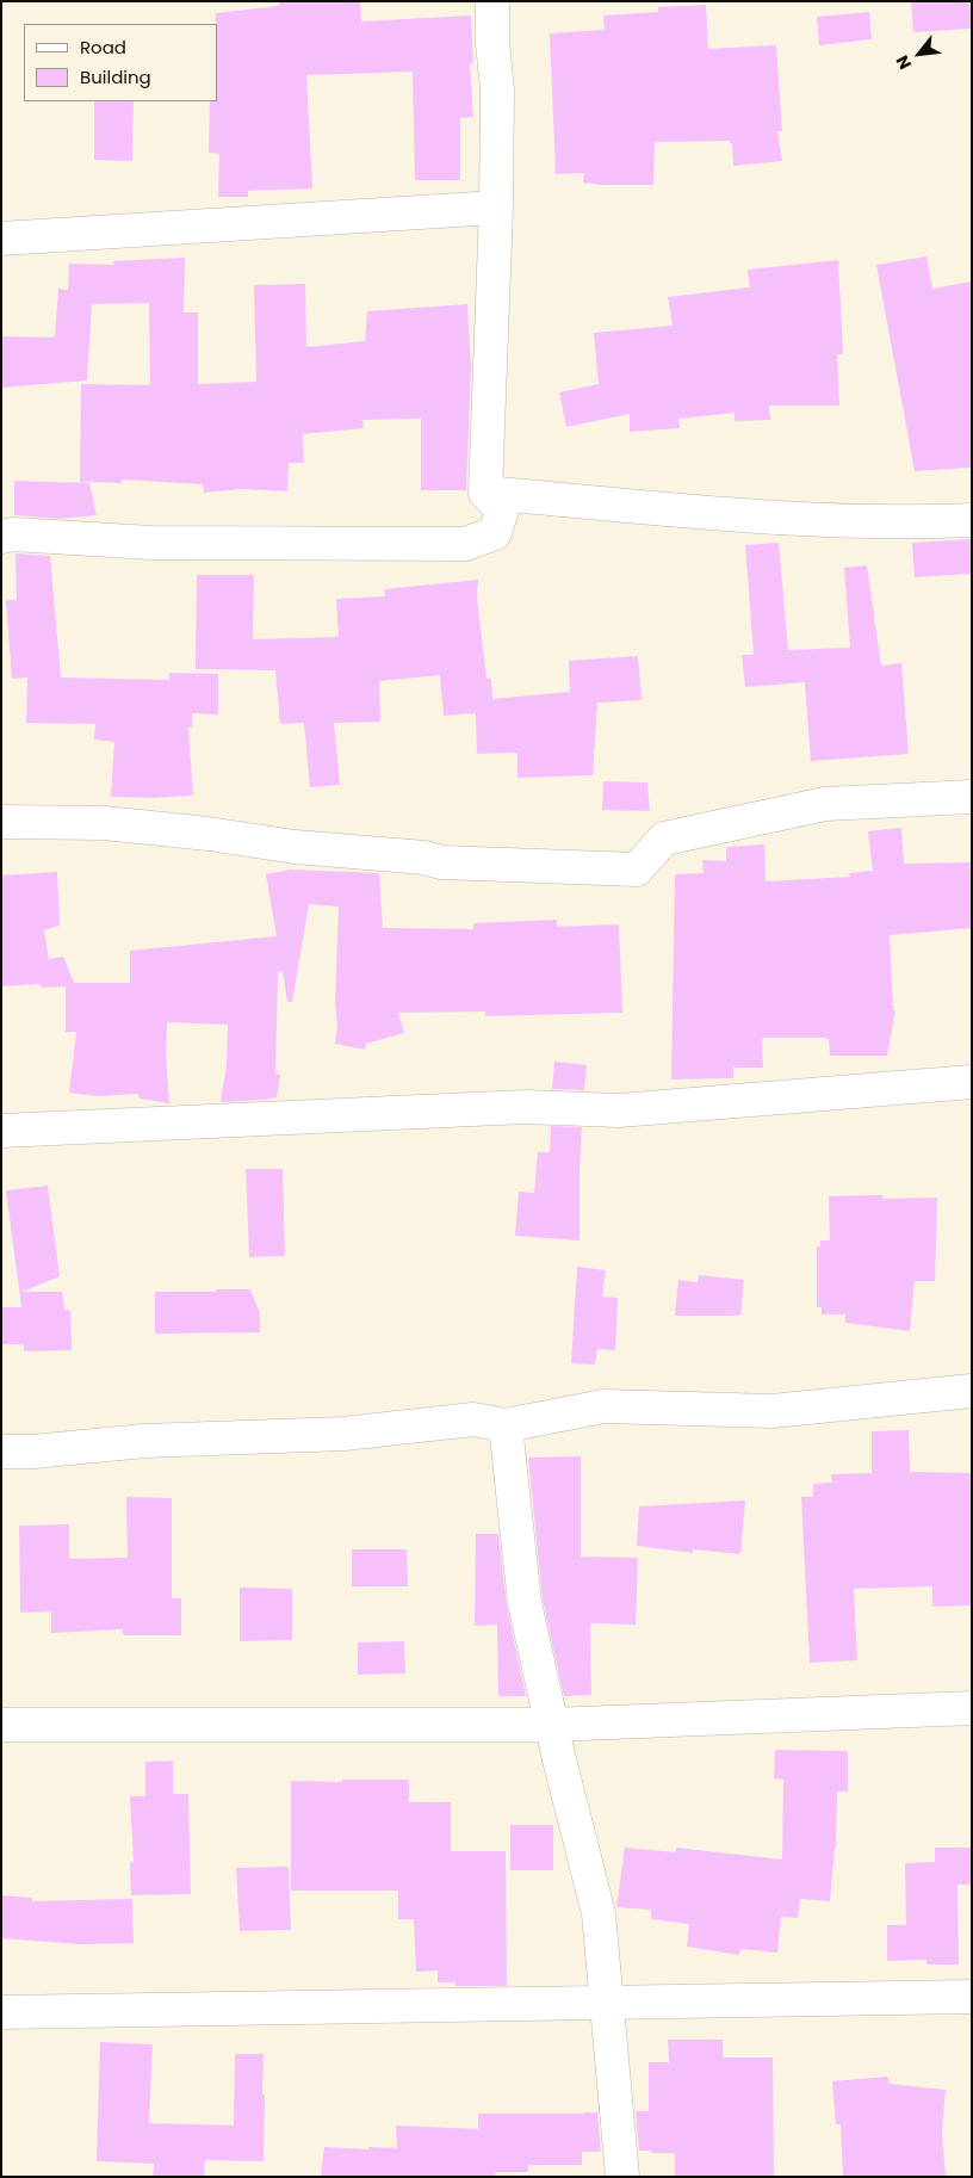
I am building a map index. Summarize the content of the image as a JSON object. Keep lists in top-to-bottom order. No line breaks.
{"legend":["Road","Building"],"north":"bottom left"}
